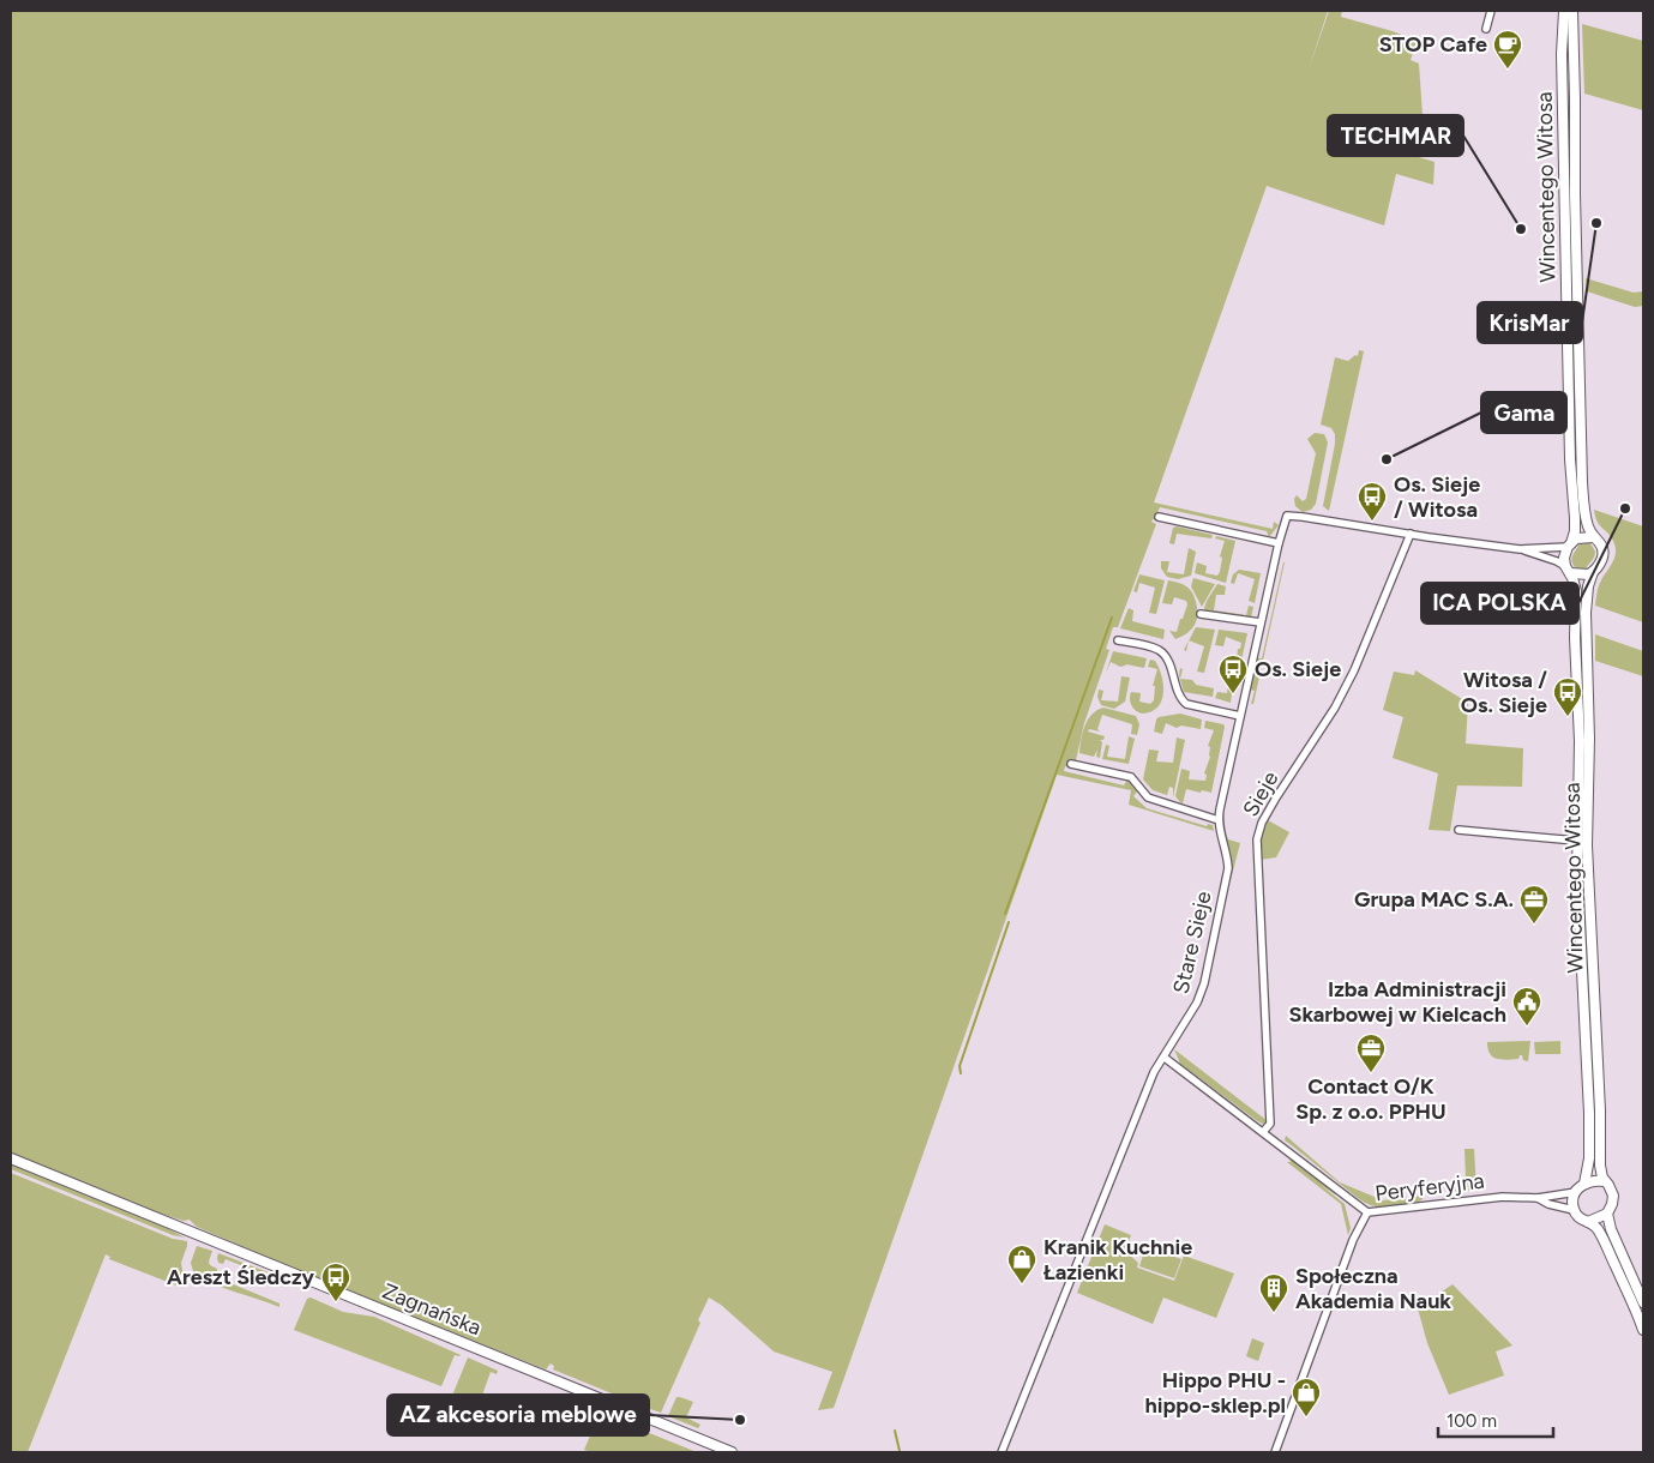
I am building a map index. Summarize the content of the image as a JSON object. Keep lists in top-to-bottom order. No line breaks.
{"streets":{"main road":["Wincentego Witosa","Zagnańska"],"street":["Sieje","Stare Sieje","Peryferyjna"]},"crossings":[["Wincentego Witosa","Peryferyjna"],["Sieje","Stare Sieje"]],"places":{"cafe":["STOP Cafe"],"other":["KrisMar","TECHMAR","Gama","ICA POLSKA","AZ akcesoria meblowe"],"bus stop":["Os. Sieje / Witosa","Os. Sieje","Witosa / Os. Sieje","Areszt Śledczy"],"office":["Grupa MAC S.A.","Contact O/K Sp. z o.o. PPHU"],"public building":["Izba Administracji Skarbowej w Kielcach"],"shop":["Kranik Kuchnie Łazienki","Hippo PHU - hippo-sklep.pl"],"building":["Społeczna Akademia Nauk"]},"scale_bar":"100 m"}
